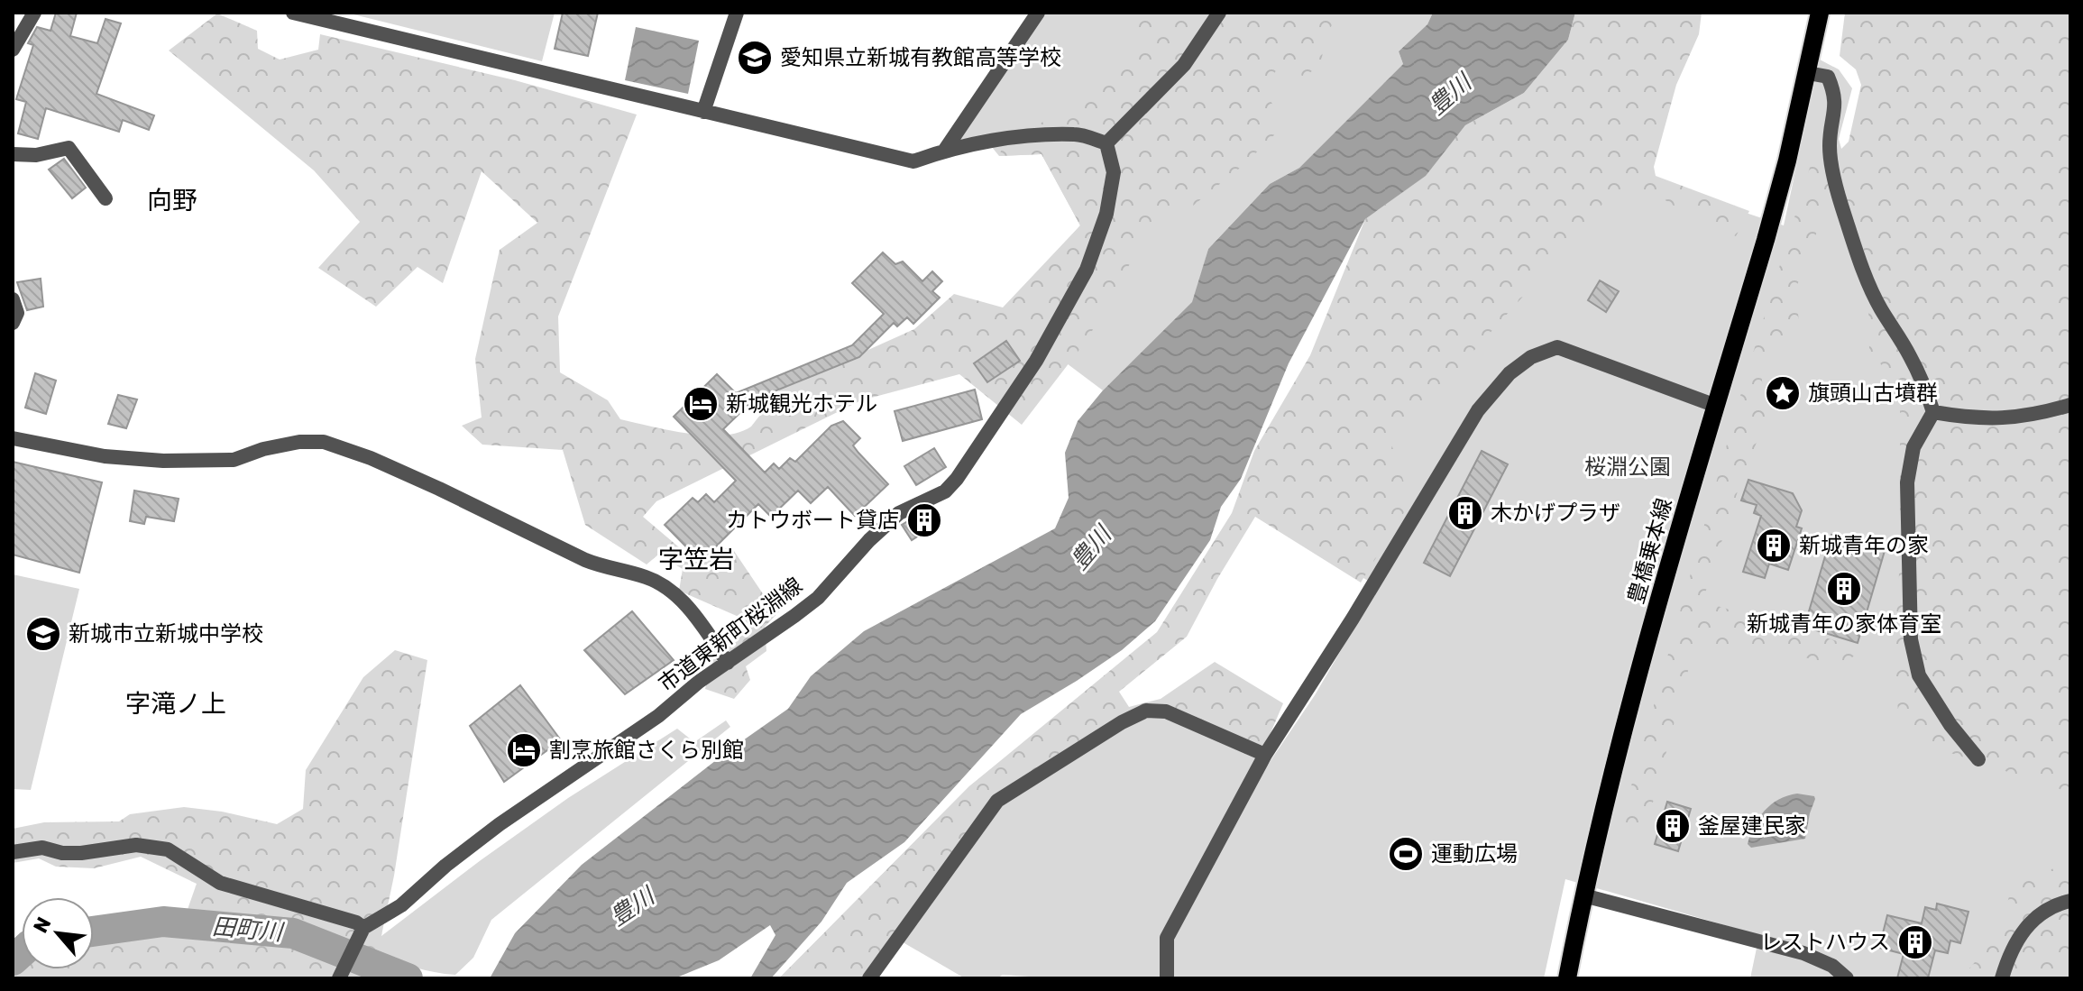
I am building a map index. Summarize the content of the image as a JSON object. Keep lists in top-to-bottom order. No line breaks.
{"streets":{"main road":["豊橋乗本線"],"street":["市道東新町桜淵線"]},"districts":["向野","字笠岩","字滝ノ上"],"water":["豊川","田町川"],"parks":["桜淵公園"],"places":{"school or university":["愛知県立新城有教館高等学校","新城市立新城中学校"],"place":["旗頭山古墳群"],"hotel":["新城観光ホテル","割烹旅館さくら別館"],"building":["木かげプラザ","カトウボート貸店","新城青年の家","新城青年の家体育室","釜屋建民家","レストハウス"],"sports":["運動広場"]},"north":"top left"}
